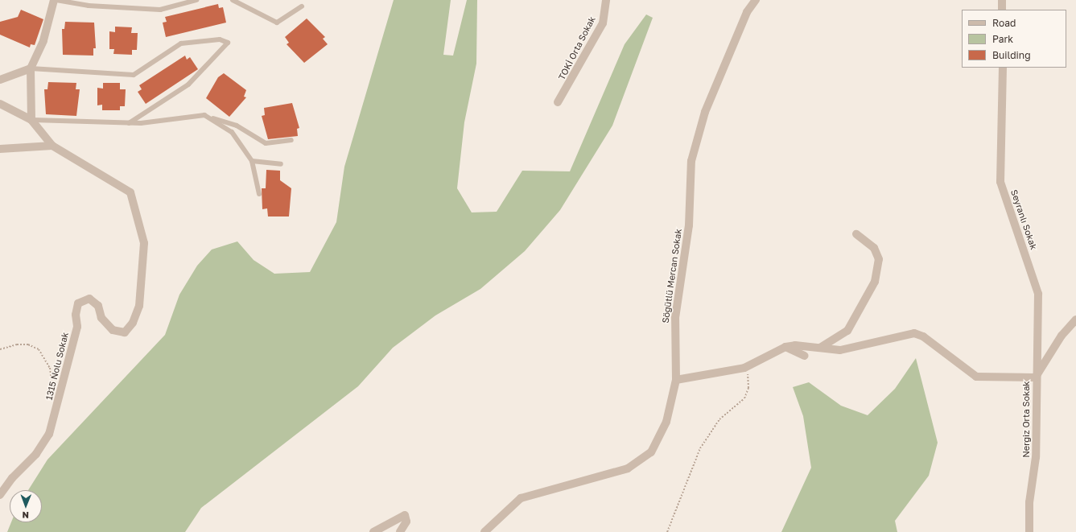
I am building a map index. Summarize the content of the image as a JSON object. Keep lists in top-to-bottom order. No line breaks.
{"streets":{"street":["TOKİ Orta Sokak","Seyranlı Sokak","Söğütlü Mercan Sokak","1315 Nolu Sokak","Nergiz Orta Sokak"]},"crossings":[["Seyranlı Sokak","Nergiz Orta Sokak"]],"legend":["Road","Park","Building"],"north":"bottom"}
